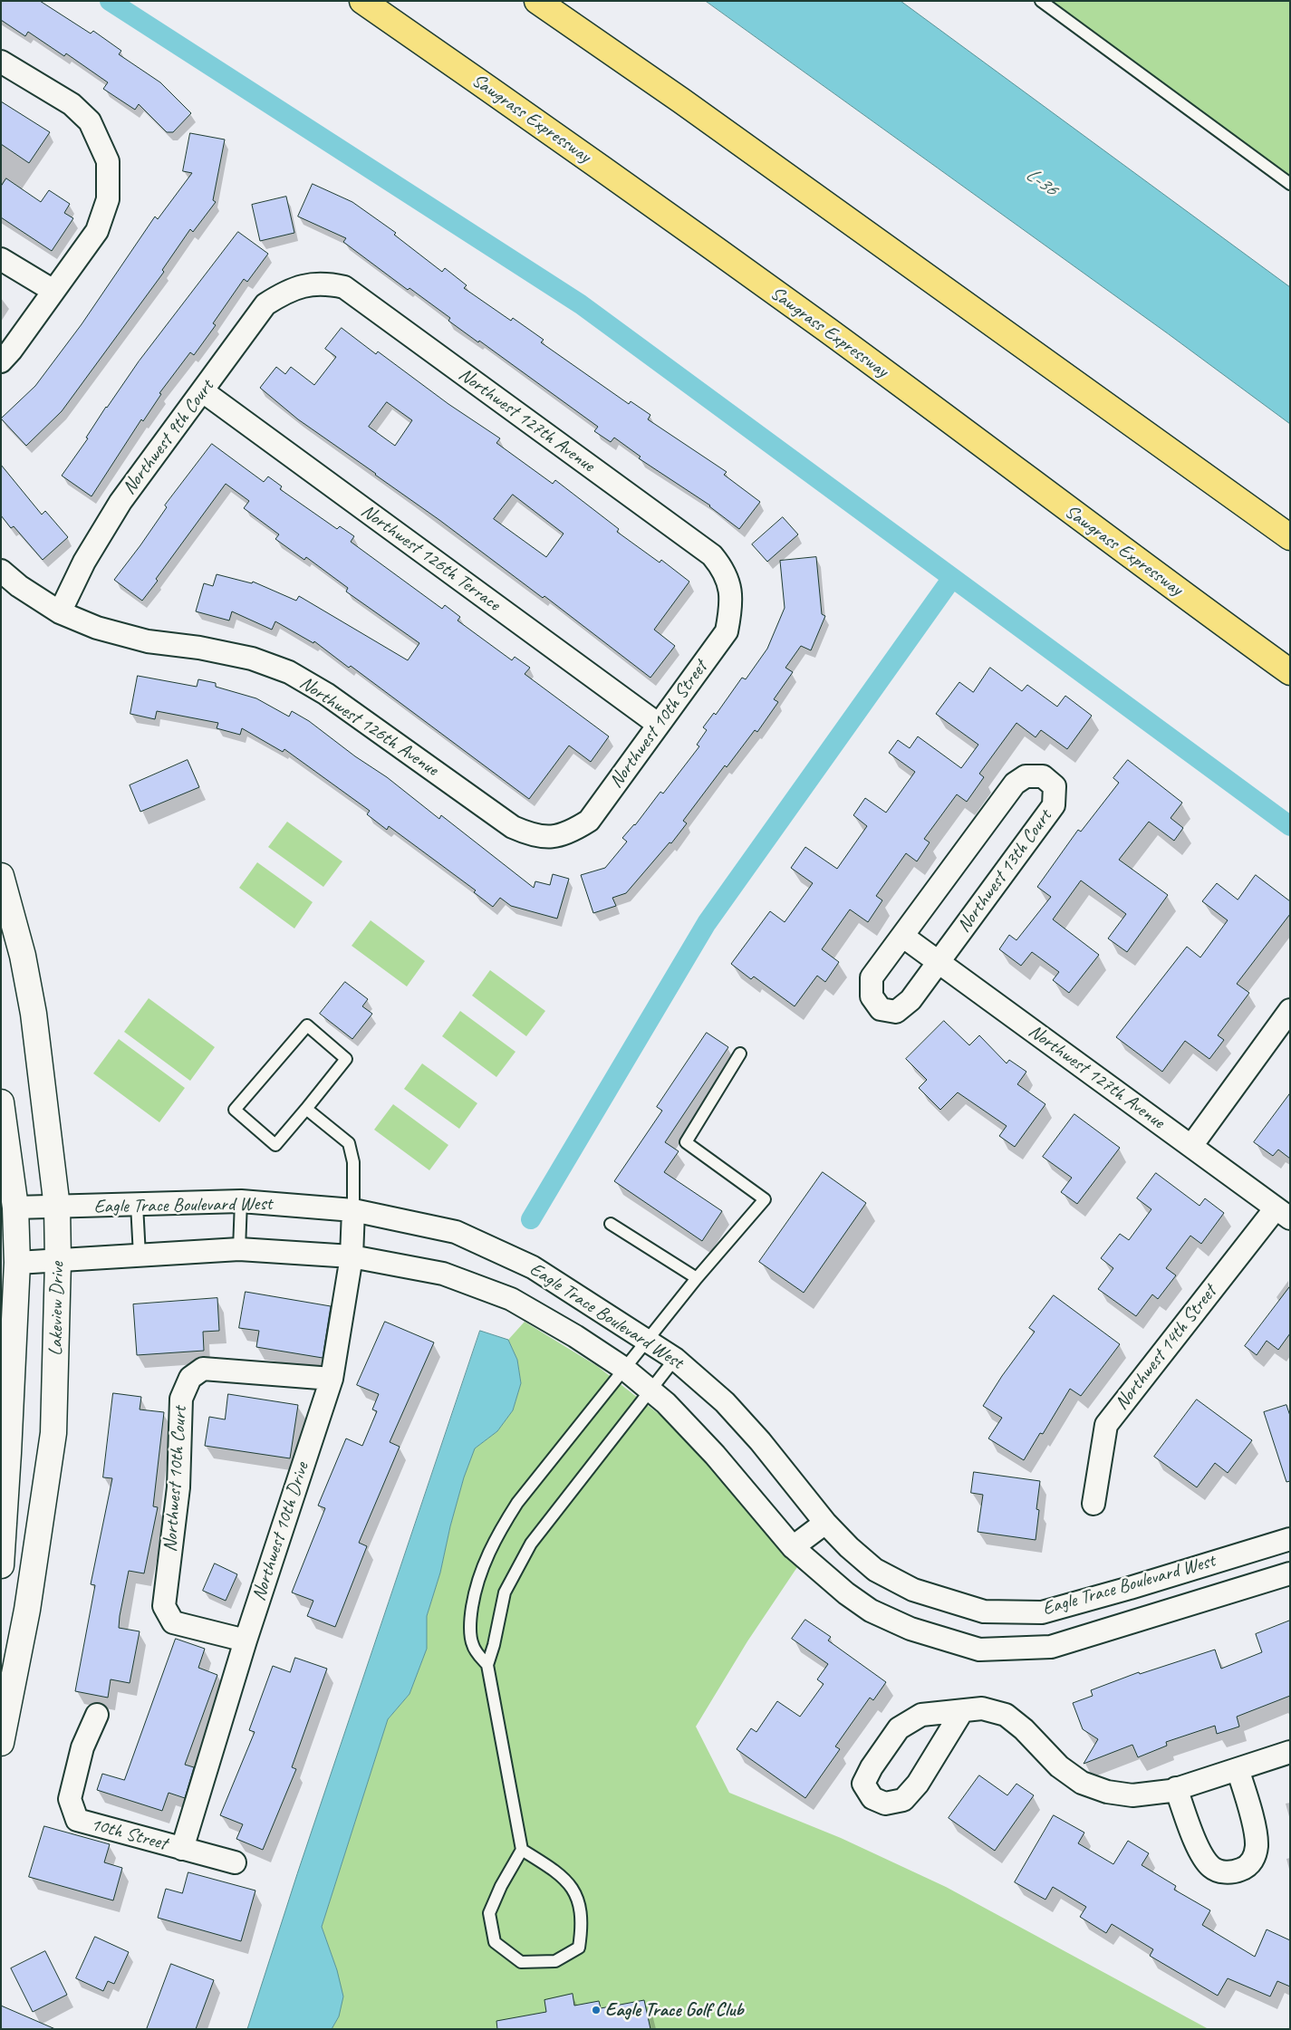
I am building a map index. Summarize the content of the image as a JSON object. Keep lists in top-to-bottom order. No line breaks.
{"streets":{"highway":["Sawgrass Expressway"],"street":["Northwest 127th Avenue","Northwest 9th Court","Northwest 126th Terrace","Northwest 10th Street","Northwest 126th Avenue","Northwest 13th Court","Eagle Trace Boulevard West","Lakeview Drive","Northwest 14th Street","Northwest 10th Court","Northwest 10th Drive","10th Street"]},"crossings":[["Northwest 127th Avenue","Northwest 9th Court"],["Northwest 127th Avenue","Northwest 10th Street"],["Northwest 127th Avenue","Northwest 13th Court"],["Northwest 127th Avenue","Northwest 14th Street"],["Northwest 9th Court","Northwest 126th Terrace"],["Northwest 9th Court","Northwest 126th Avenue"],["Northwest 126th Terrace","Northwest 10th Street"],["Northwest 10th Street","Northwest 126th Avenue"],["Eagle Trace Boulevard West","Lakeview Drive"],["Eagle Trace Boulevard West","Northwest 10th Drive"],["Northwest 10th Court","Northwest 10th Drive"],["Northwest 10th Drive","10th Street"]],"water":["L-36"],"places":["Eagle Trace Golf Club"]}
